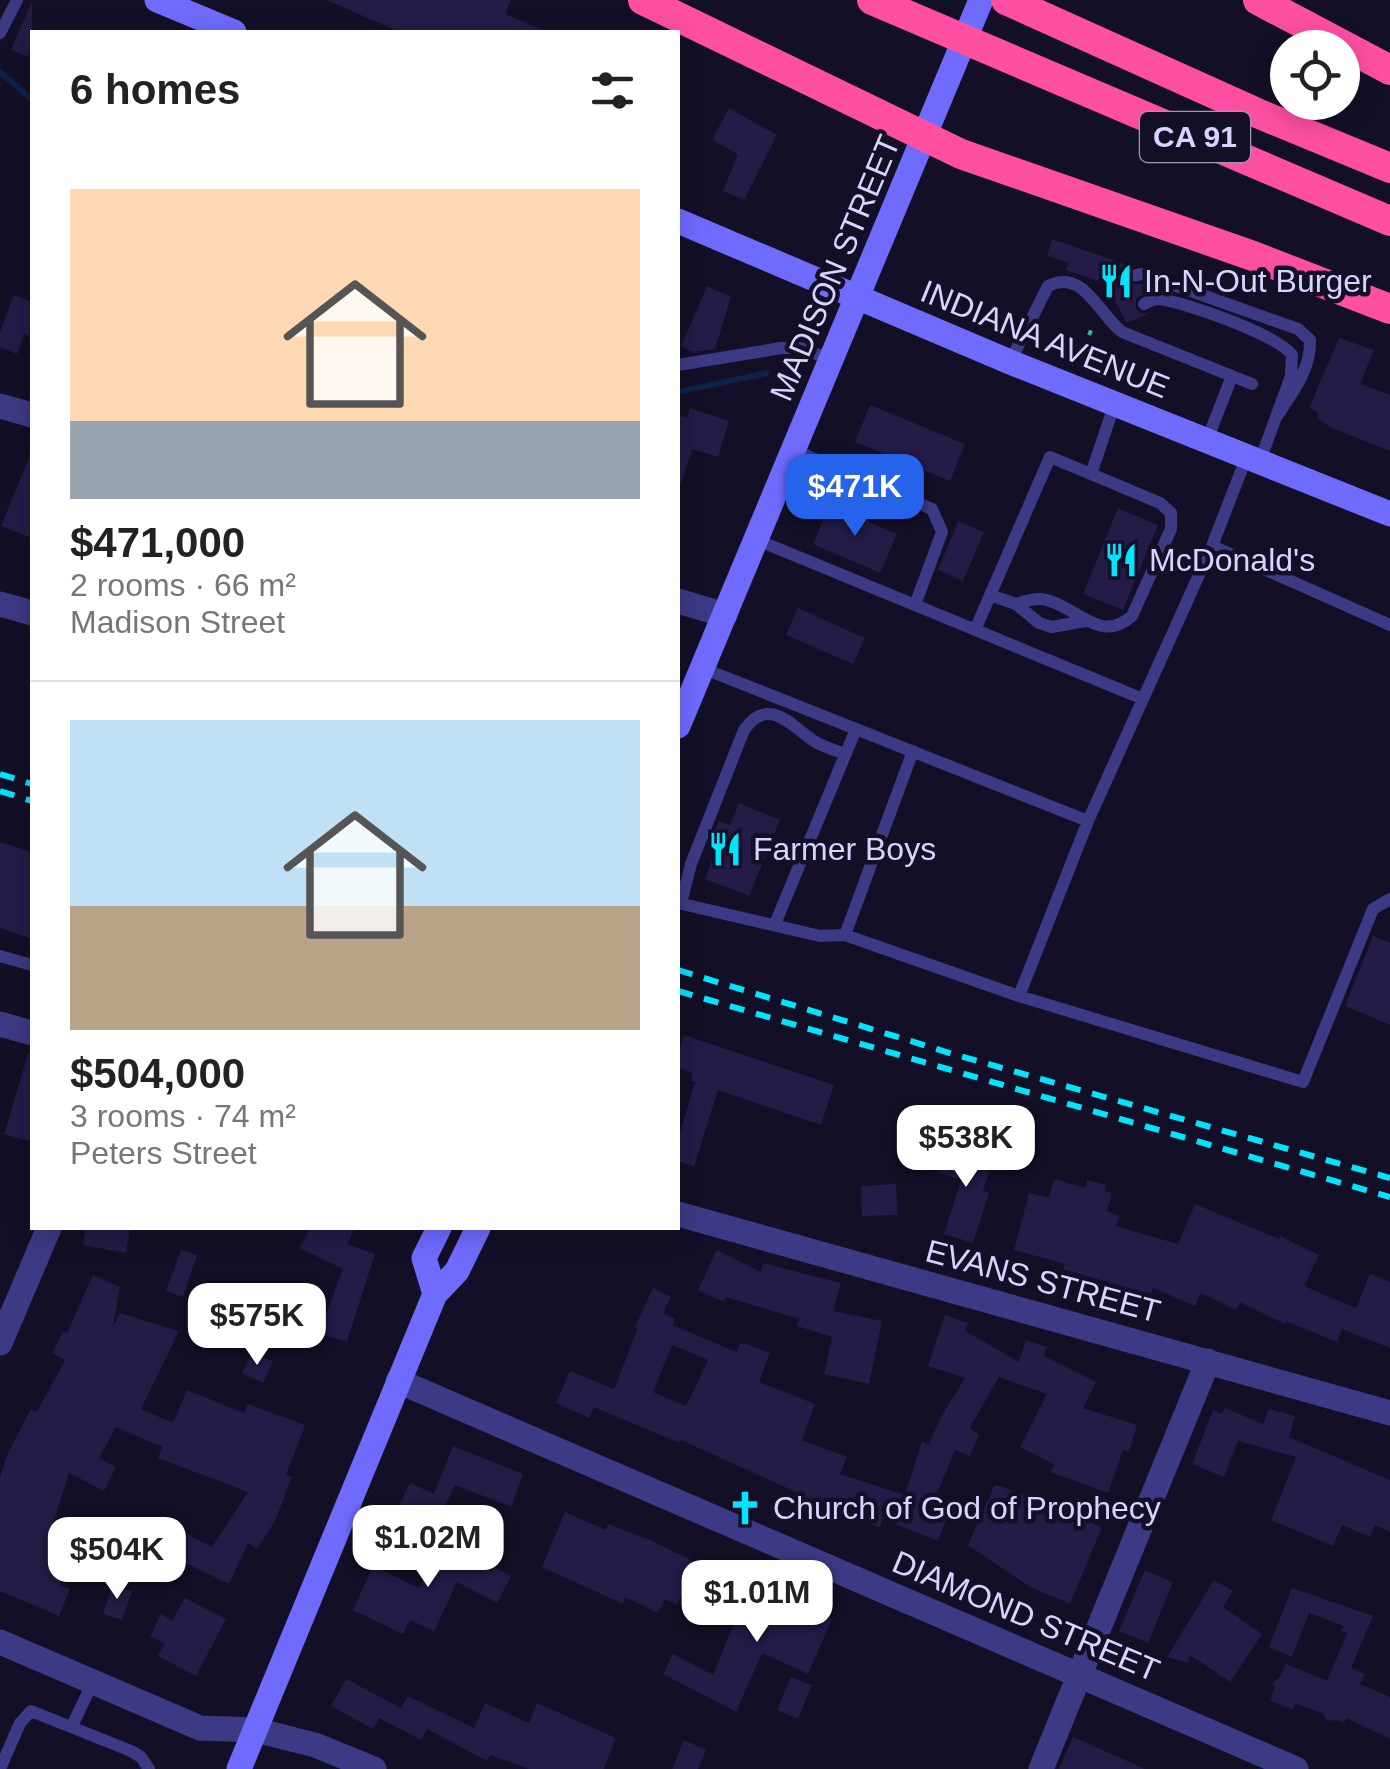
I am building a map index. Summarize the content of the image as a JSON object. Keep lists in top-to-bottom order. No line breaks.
{"streets":{"highway":["CA 91"],"main road":["MADISON STREET","INDIANA AVENUE"],"street":["EVANS STREET","DIAMOND STREET"]},"crossings":[["MADISON STREET","INDIANA AVENUE"]],"places":{"restaurant":["In-N-Out Burger","McDonald's","Farmer Boys"],"church":["Church of God of Prophecy"]},"page":{"heading":"6 homes","list":[{"name":"$471,000","note":"2 rooms · 66 m² · Madison Street"},{"name":"$504,000","note":"3 rooms · 74 m² · Peters Street"}],"price":["$471K","$538K","$575K","$1.02M","$504K","$1.01M"]}}
